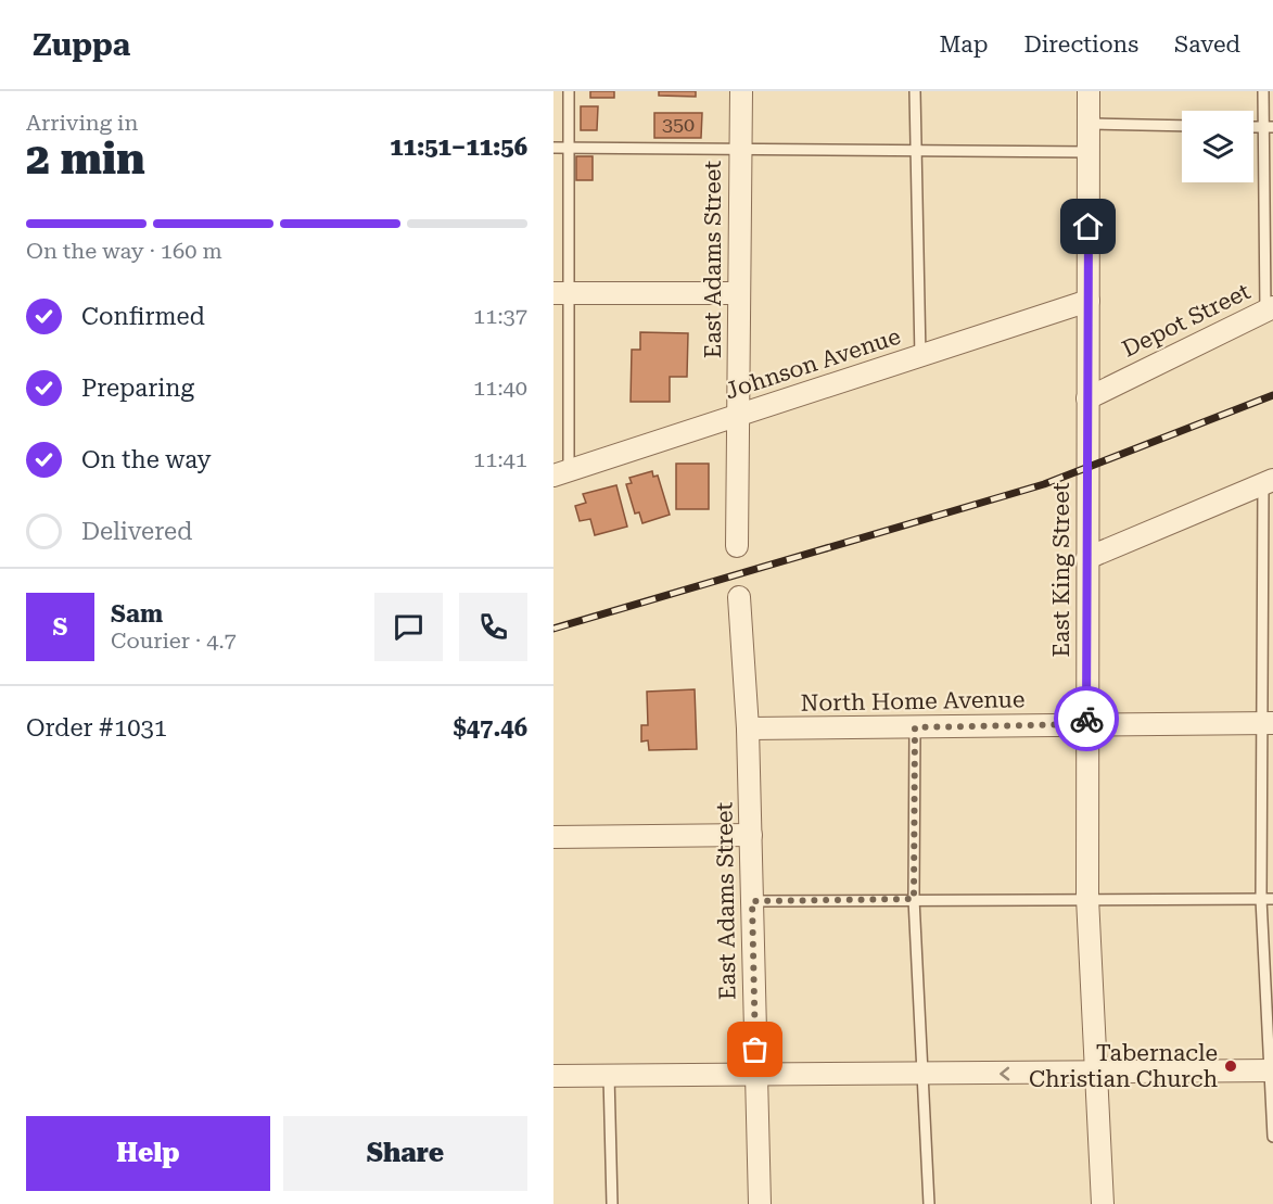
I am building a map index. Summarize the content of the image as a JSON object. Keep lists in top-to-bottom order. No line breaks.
{"streets":{"street":["East Adams Street","Depot Street","Johnson Avenue","East King Street","North Home Avenue"]},"crossings":[["East Adams Street","Johnson Avenue"],["East Adams Street","North Home Avenue"],["Depot Street","East King Street"],["Johnson Avenue","East King Street"],["East King Street","North Home Avenue"]],"places":["Tabernacle Christian Church"],"house_numbers":["350"],"page":{"header":"Zuppa","nav":["Map","Directions","Saved"],"heading":["2 min","Arriving in","11:51–11:56"],"panel":["Sam","Courier · 4.7","Order #1031","$47.46"],"bar":"On the way · 160 m","list":[["Confirmed","11:37"],["Preparing","11:40"],["On the way","11:41"],"Delivered"],"round":"S","buttons":["Help","Share"]}}
